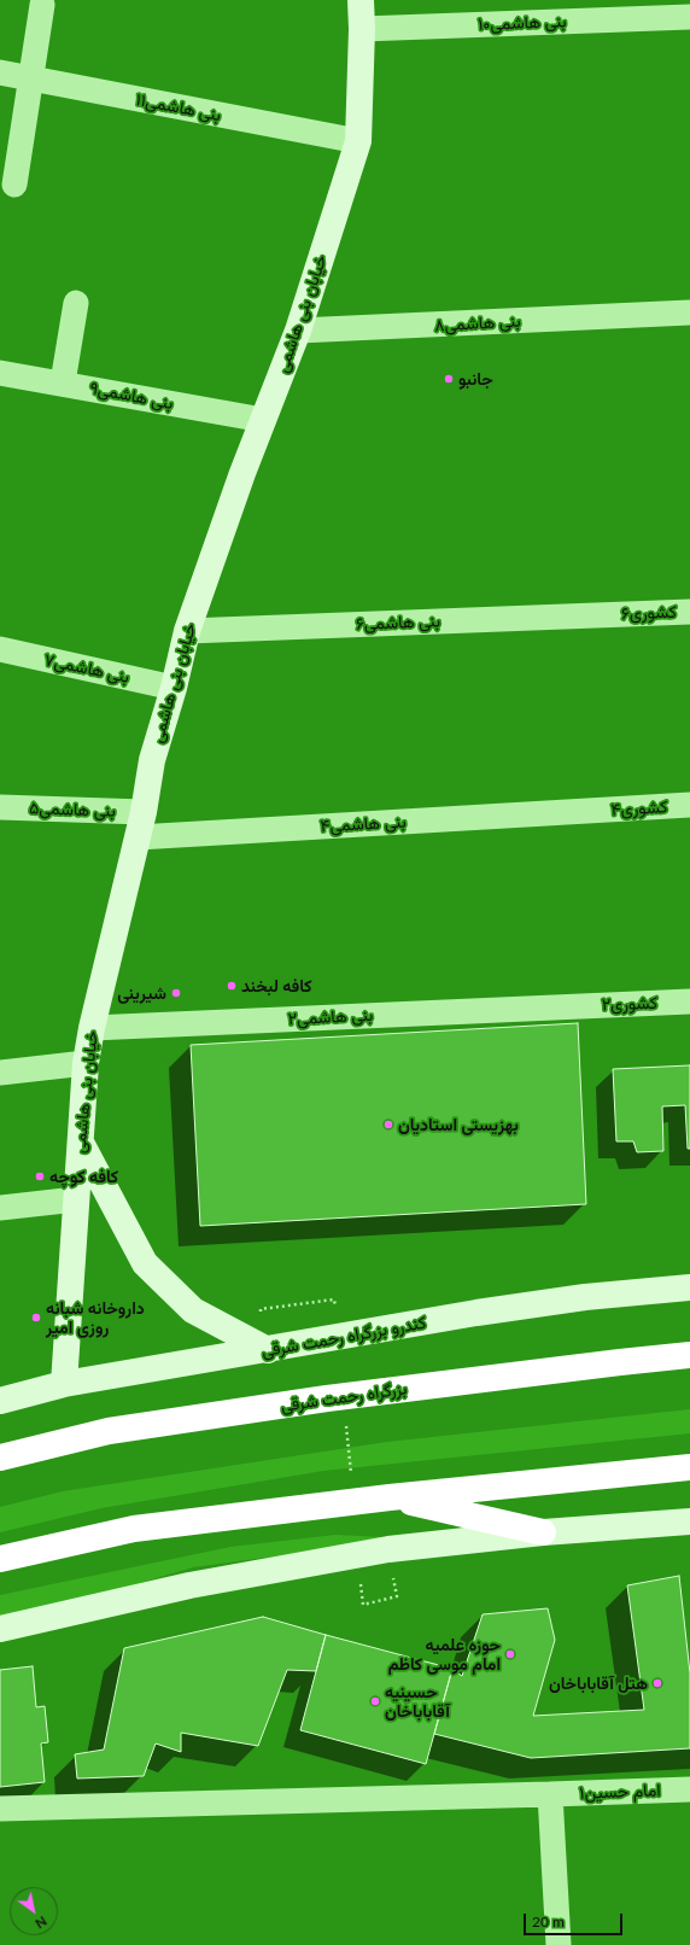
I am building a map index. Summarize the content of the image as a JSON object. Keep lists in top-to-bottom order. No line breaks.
{"streets":{"highway":["بزرگراه رحمت شرقی"],"main road":["خیابان بنی هاشمی","کندرو بزرگراه رحمت شرقی"],"street":["۱۰بنی هاشمی","بنی هاشمی۱۱","۸بنی هاشمی","بنی هاشمی۹","کشوری۶","۶بنی هاشمی","بنی هاشمی۷","کشوری۴","بنی هاشمی۵","۴بنی هاشمی","کشوری۲","۲بنی هاشمی","امام حسین۱"]},"crossings":[["۱۰بنی هاشمی","خیابان بنی هاشمی"],["بنی هاشمی۱۱","خیابان بنی هاشمی"],["خیابان بنی هاشمی","۸بنی هاشمی"],["خیابان بنی هاشمی","بنی هاشمی۹"],["خیابان بنی هاشمی","۶بنی هاشمی"],["خیابان بنی هاشمی","بنی هاشمی۷"],["خیابان بنی هاشمی","بنی هاشمی۵"],["خیابان بنی هاشمی","۴بنی هاشمی"],["خیابان بنی هاشمی","۲بنی هاشمی"],["خیابان بنی هاشمی","کندرو بزرگراه رحمت شرقی"],["کشوری۶","۶بنی هاشمی"],["کشوری۴","۴بنی هاشمی"],["کشوری۲","۲بنی هاشمی"]],"places":["جانبو","کافه لبخند","شیرینی","بهزیستی استادیان","کافه کوچه","داروخانه شبانه روزی امیر","حوزه علمیه امام موسی کاظم","هتل آقاباباخان","حسینیه آقاباباخان"],"scale_bar":"20 m","north":"bottom right"}
